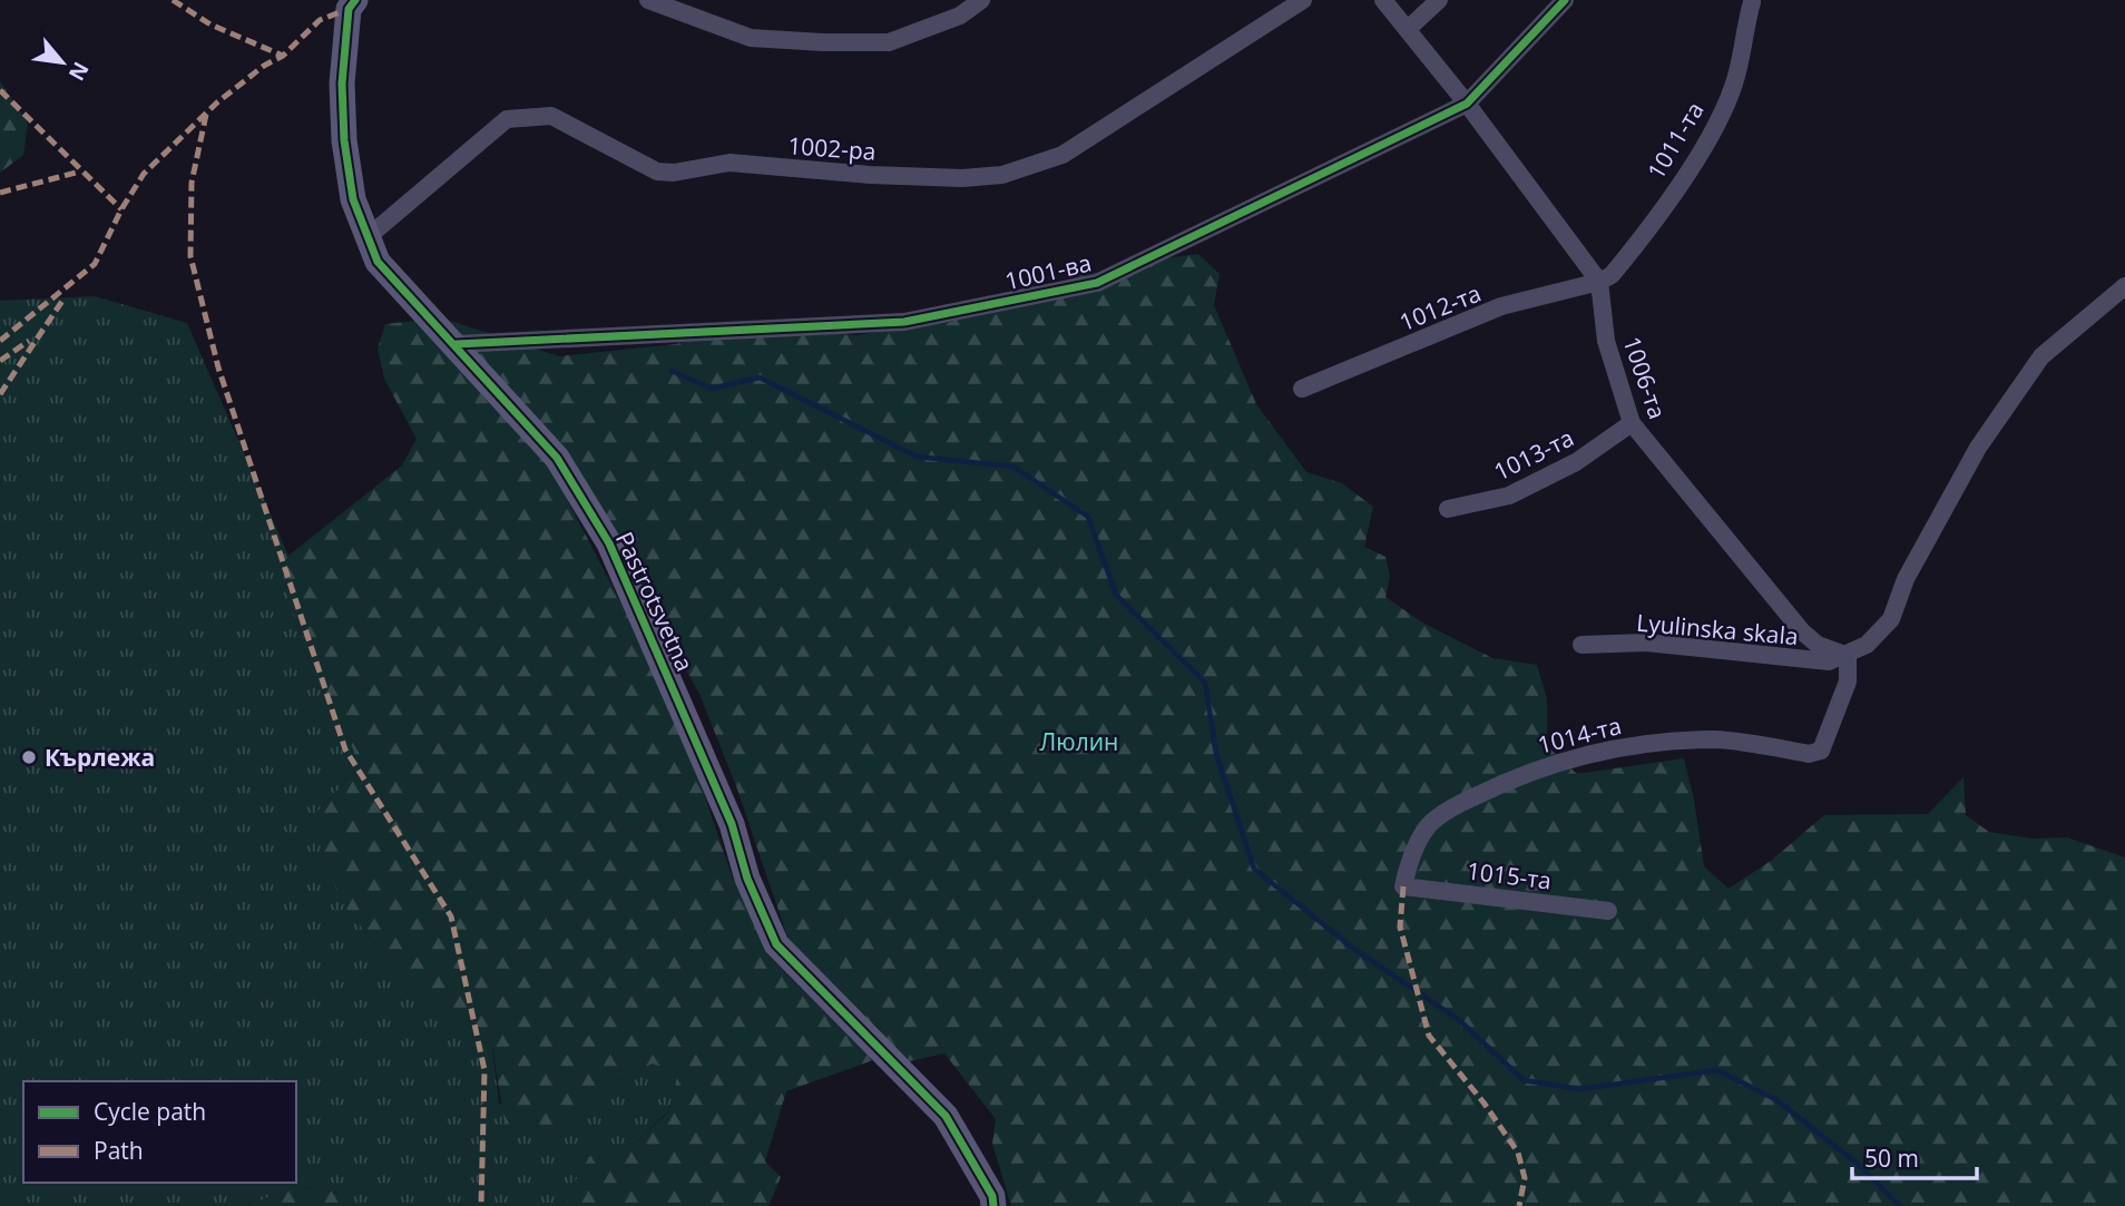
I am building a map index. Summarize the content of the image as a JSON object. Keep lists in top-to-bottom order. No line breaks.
{"streets":{"street":["1011-та","1002-ра","1001-ва","1012-та","1006-та","1013-та","Pastrotsvetna","Lyulinska skala","1014-та","1015-та"]},"crossings":[["1011-та","1012-та"],["1011-та","1006-та"],["1002-ра","Pastrotsvetna"],["1001-ва","Pastrotsvetna"],["1012-та","1006-та"],["1006-та","1013-та"],["1006-та","Lyulinska skala"],["1006-та","1014-та"],["Lyulinska skala","1014-та"],["1014-та","1015-та"]],"parks":["Люлин"],"places":["Кърлежа"],"legend":["Cycle path","Path"],"scale_bar":"50 m","north":"bottom right"}
